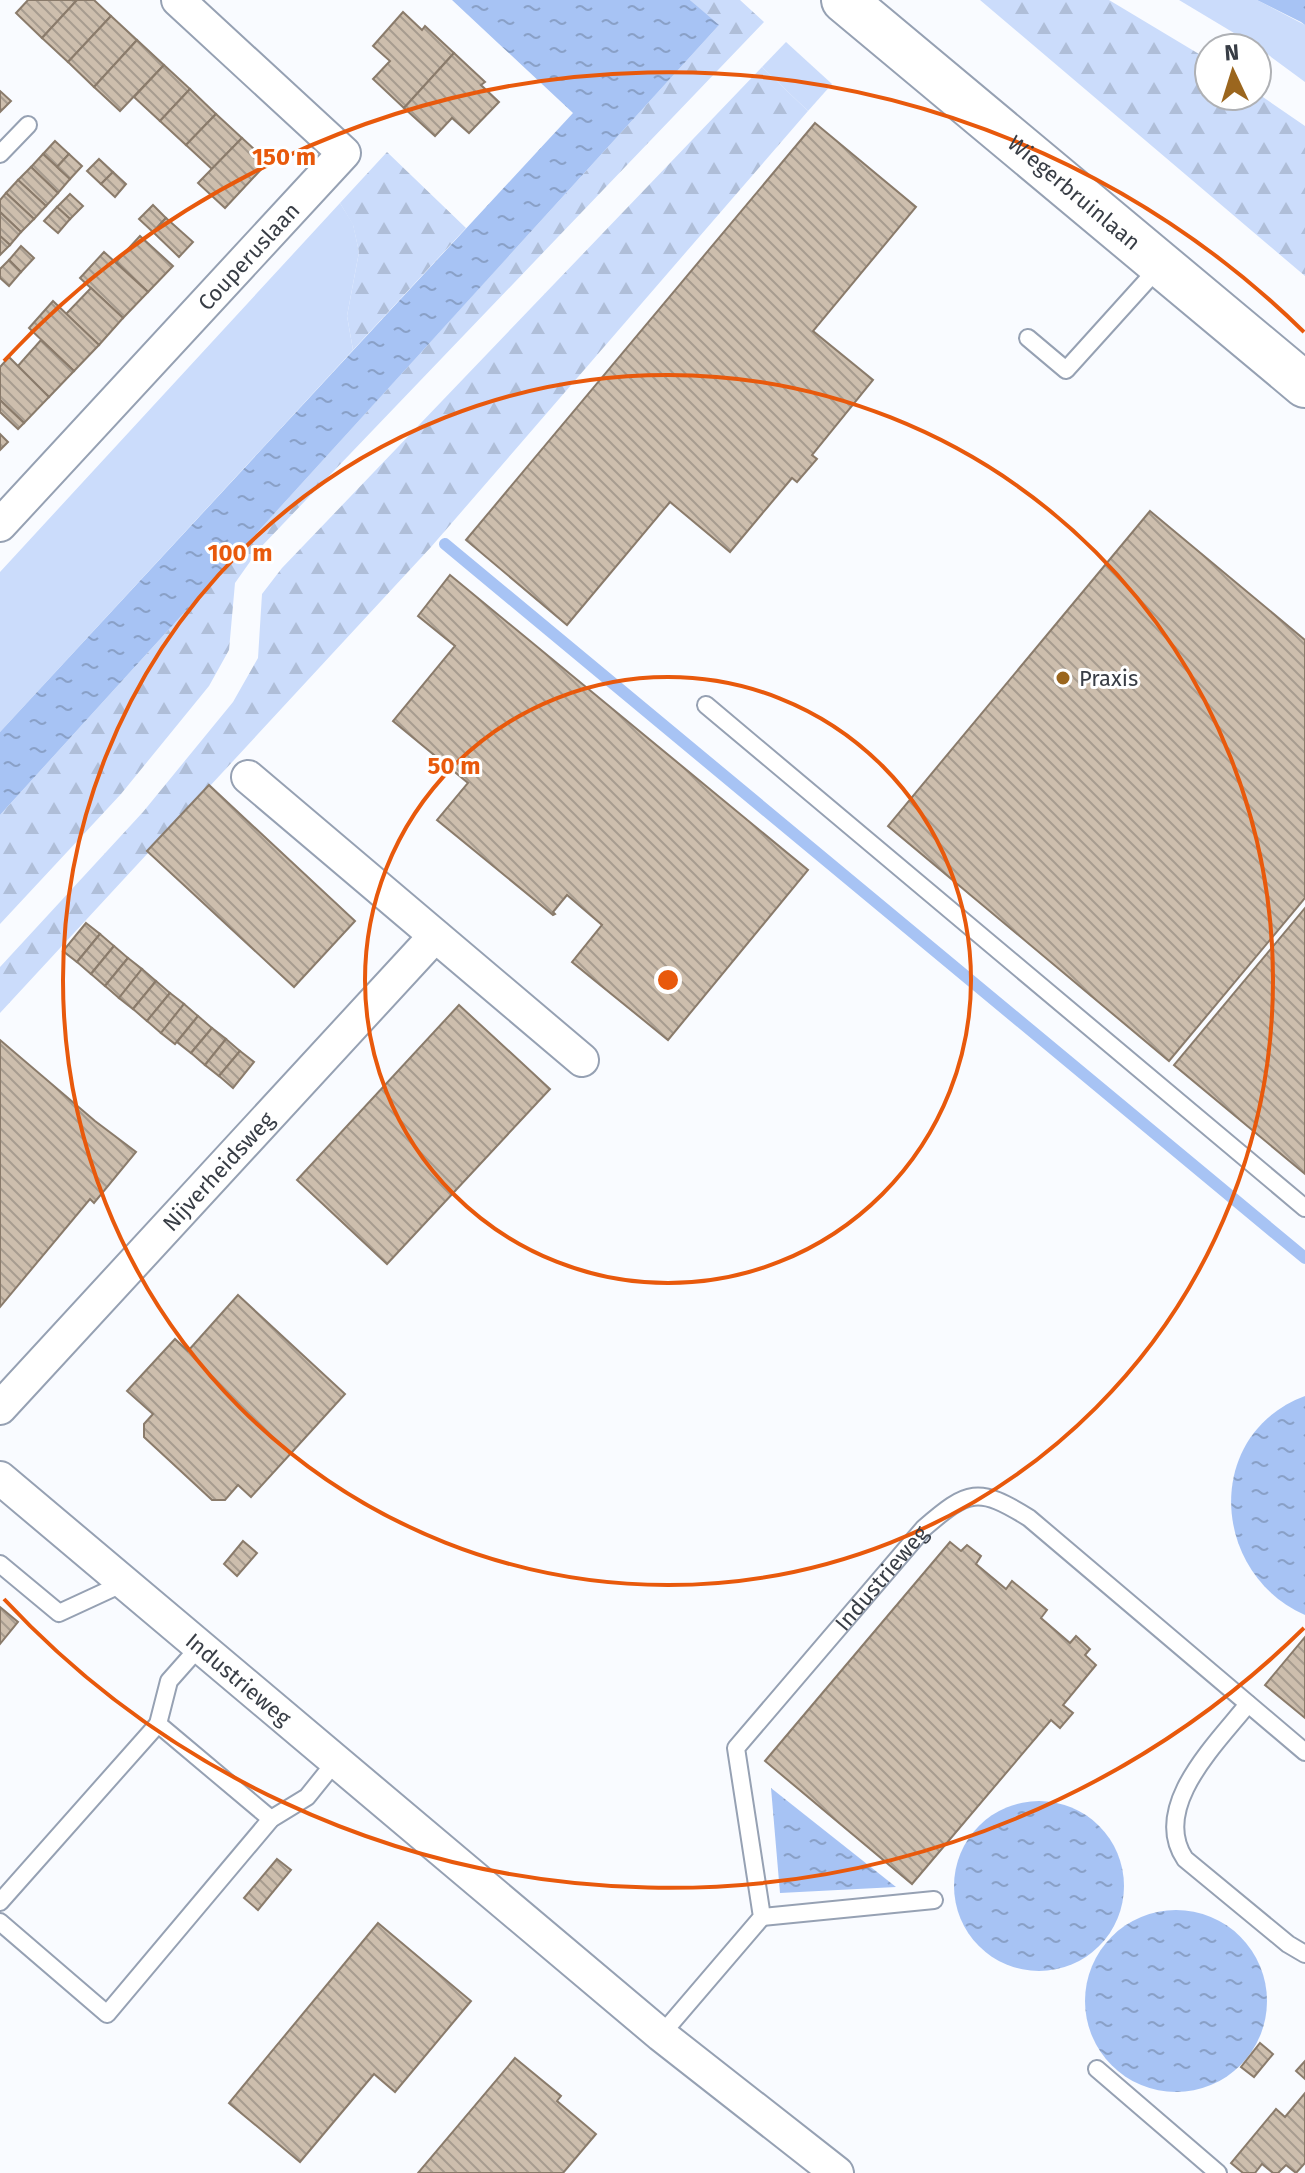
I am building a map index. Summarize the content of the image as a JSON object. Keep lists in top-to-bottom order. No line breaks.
{"streets":{"street":["Wiegerbruinlaan","Couperuslaan","Nijverheidsweg","Industrieweg"]},"places":["Praxis"],"north":"top","rings":["150 m","100 m","50 m"]}
